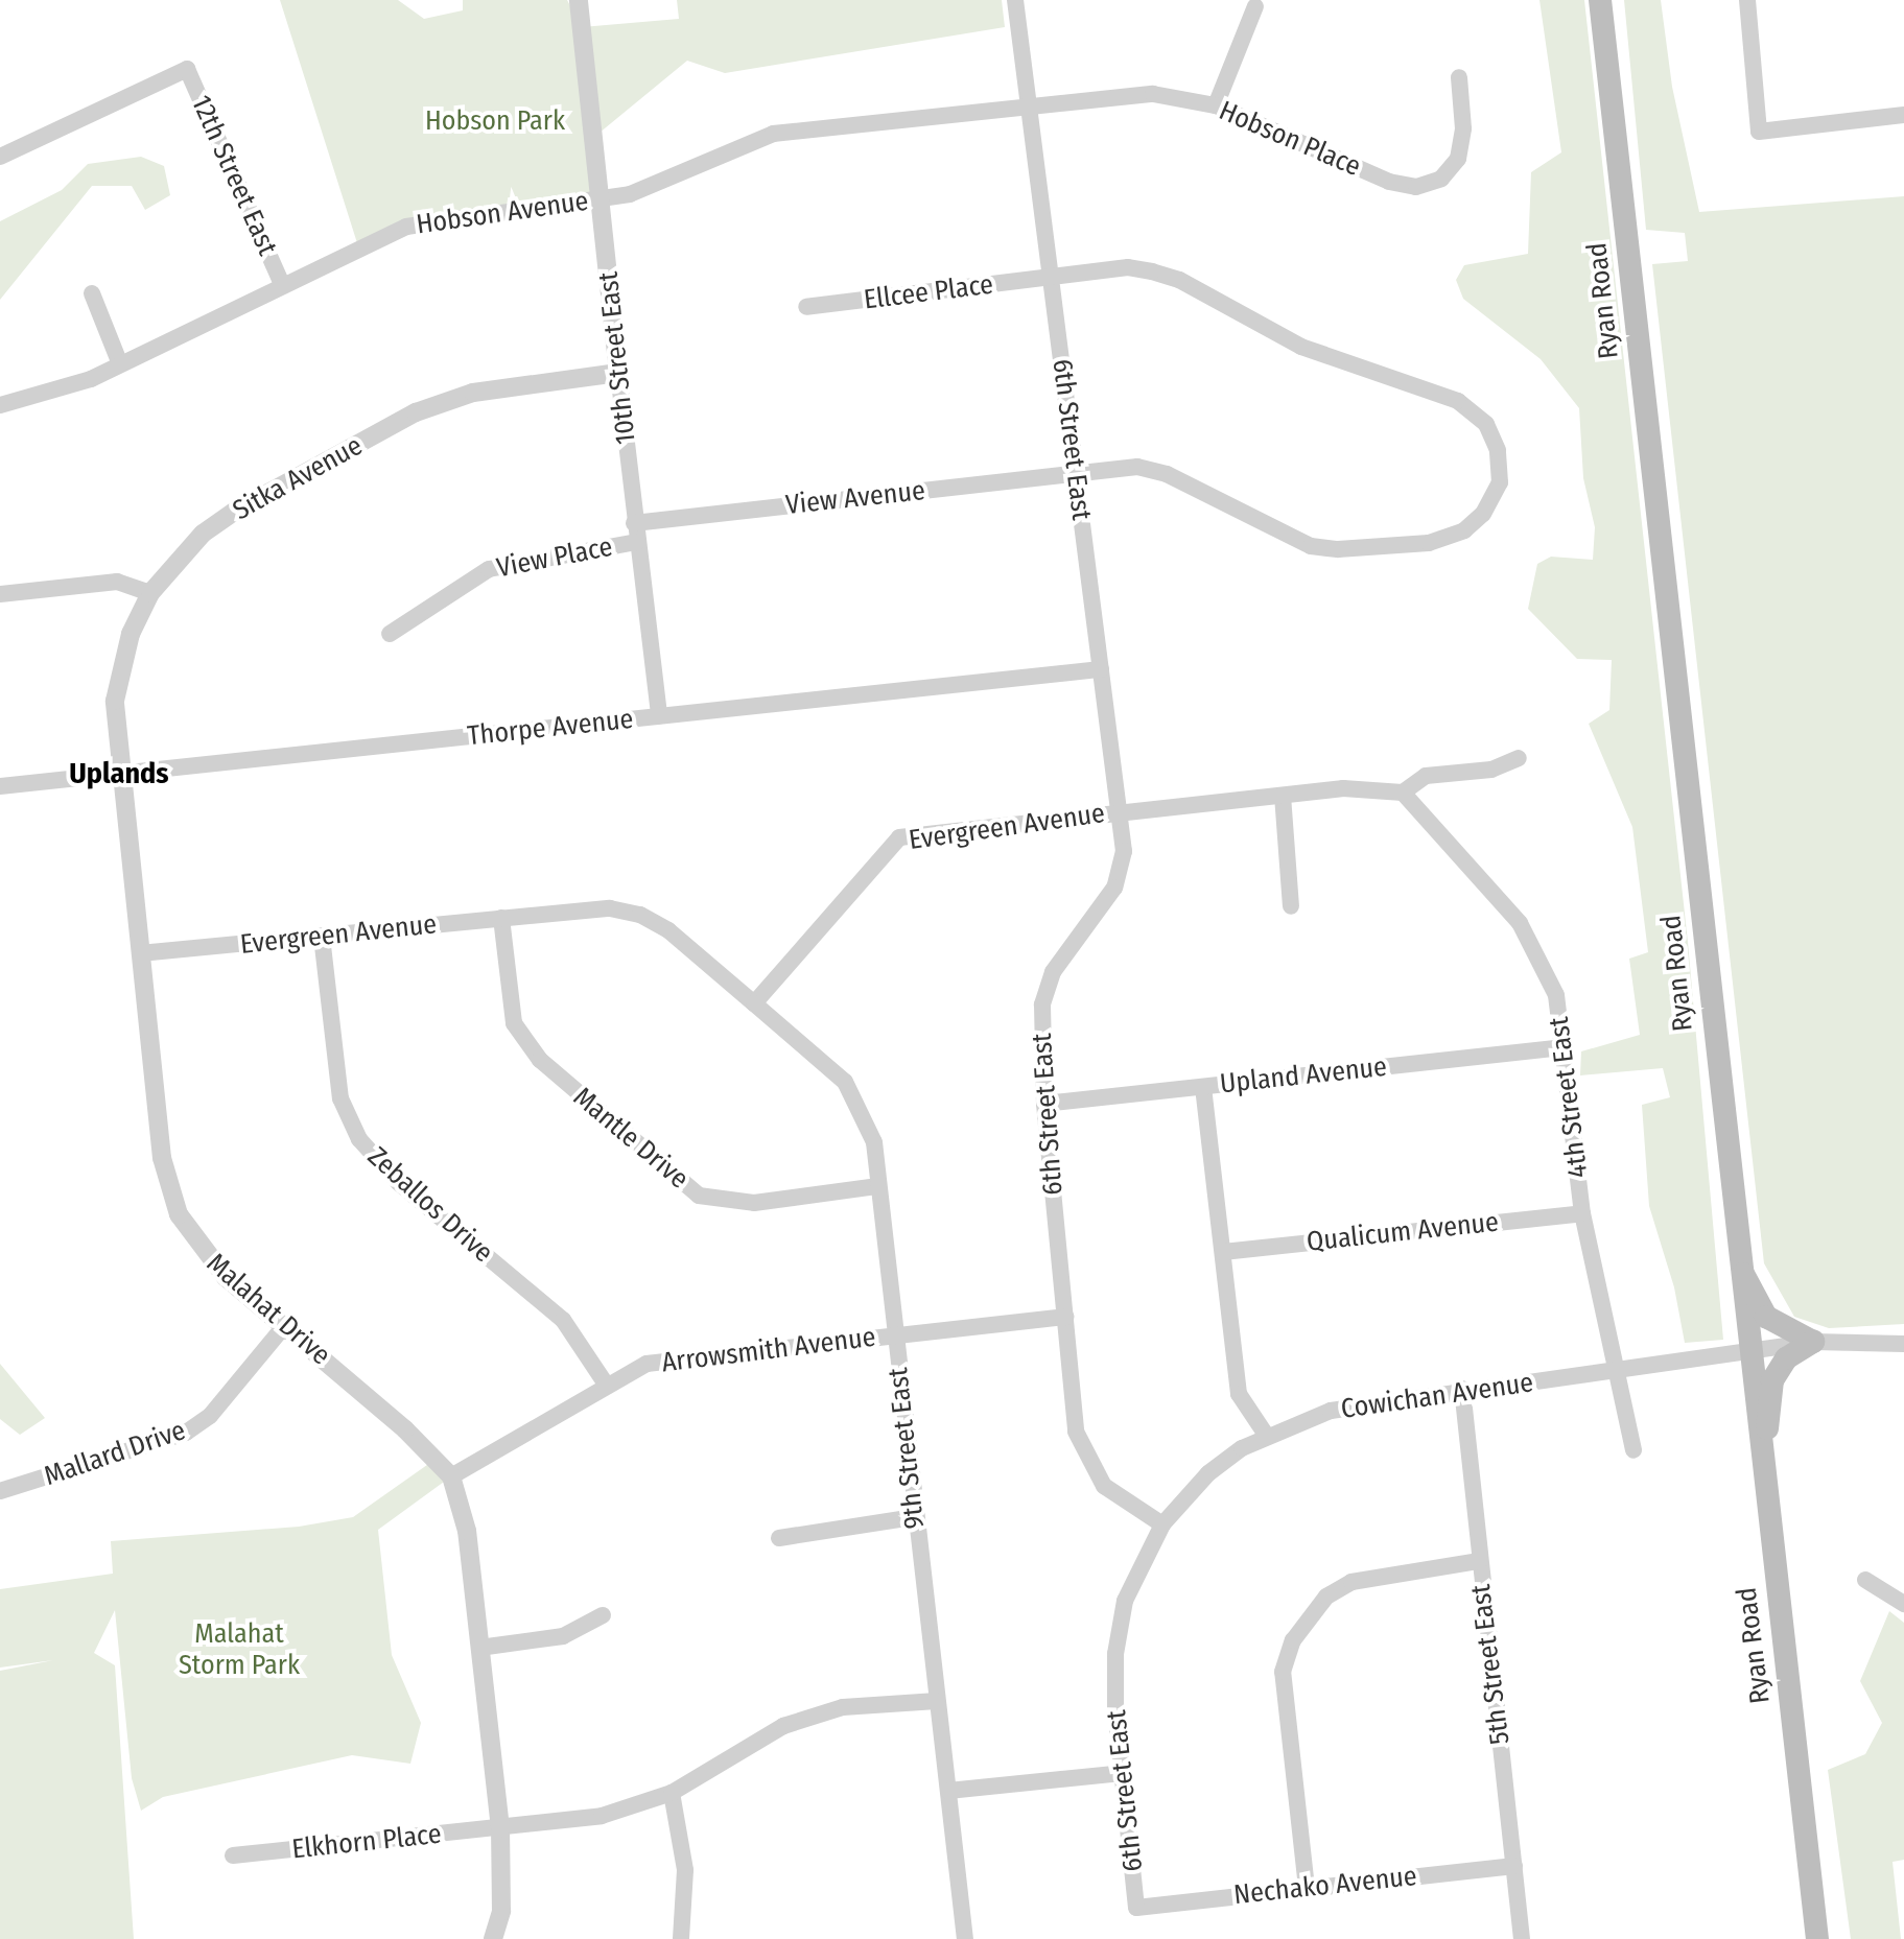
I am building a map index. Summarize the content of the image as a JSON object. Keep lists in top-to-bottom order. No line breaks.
{"streets":{"main road":["Ryan Road"],"street":["Hobson Place","12th Street East","Hobson Avenue","Ellcee Place","10th Street East","6th Street East","Sitka Avenue","View Avenue","View Place","Thorpe Avenue","Evergreen Avenue","Upland Avenue","4th Street East","Mantle Drive","Zeballos Drive","Qualicum Avenue","Malahat Drive","Arrowsmith Avenue","Cowichan Avenue","9th Street East","Mallard Drive","5th Street East","Elkhorn Place","Nechako Avenue"]},"crossings":[["Hobson Place","Hobson Avenue"],["Hobson Place","6th Street East"],["12th Street East","Hobson Avenue"],["Hobson Avenue","10th Street East"],["Hobson Avenue","6th Street East"],["Ellcee Place","6th Street East"],["Ellcee Place","View Avenue"],["Ryan Road","Cowichan Avenue"],["10th Street East","Sitka Avenue"],["10th Street East","View Avenue"],["10th Street East","View Place"],["10th Street East","Thorpe Avenue"],["6th Street East","View Avenue"],["6th Street East","Thorpe Avenue"],["6th Street East","Evergreen Avenue"],["6th Street East","Upland Avenue"],["6th Street East","Arrowsmith Avenue"],["6th Street East","Cowichan Avenue"],["6th Street East","Nechako Avenue"],["Sitka Avenue","Malahat Drive"],["Thorpe Avenue","Malahat Drive"],["Evergreen Avenue","4th Street East"],["Evergreen Avenue","Mantle Drive"],["Evergreen Avenue","Zeballos Drive"],["Evergreen Avenue","Malahat Drive"],["Evergreen Avenue","9th Street East"],["Upland Avenue","4th Street East"],["4th Street East","Qualicum Avenue"],["4th Street East","Cowichan Avenue"],["Mantle Drive","9th Street East"],["Zeballos Drive","Arrowsmith Avenue"],["Malahat Drive","Arrowsmith Avenue"],["Malahat Drive","Mallard Drive"],["Malahat Drive","Elkhorn Place"],["Arrowsmith Avenue","9th Street East"],["Cowichan Avenue","5th Street East"],["9th Street East","Elkhorn Place"],["5th Street East","Nechako Avenue"]],"districts":["Uplands"],"parks":["Hobson Park","Malahat Storm Park"]}
